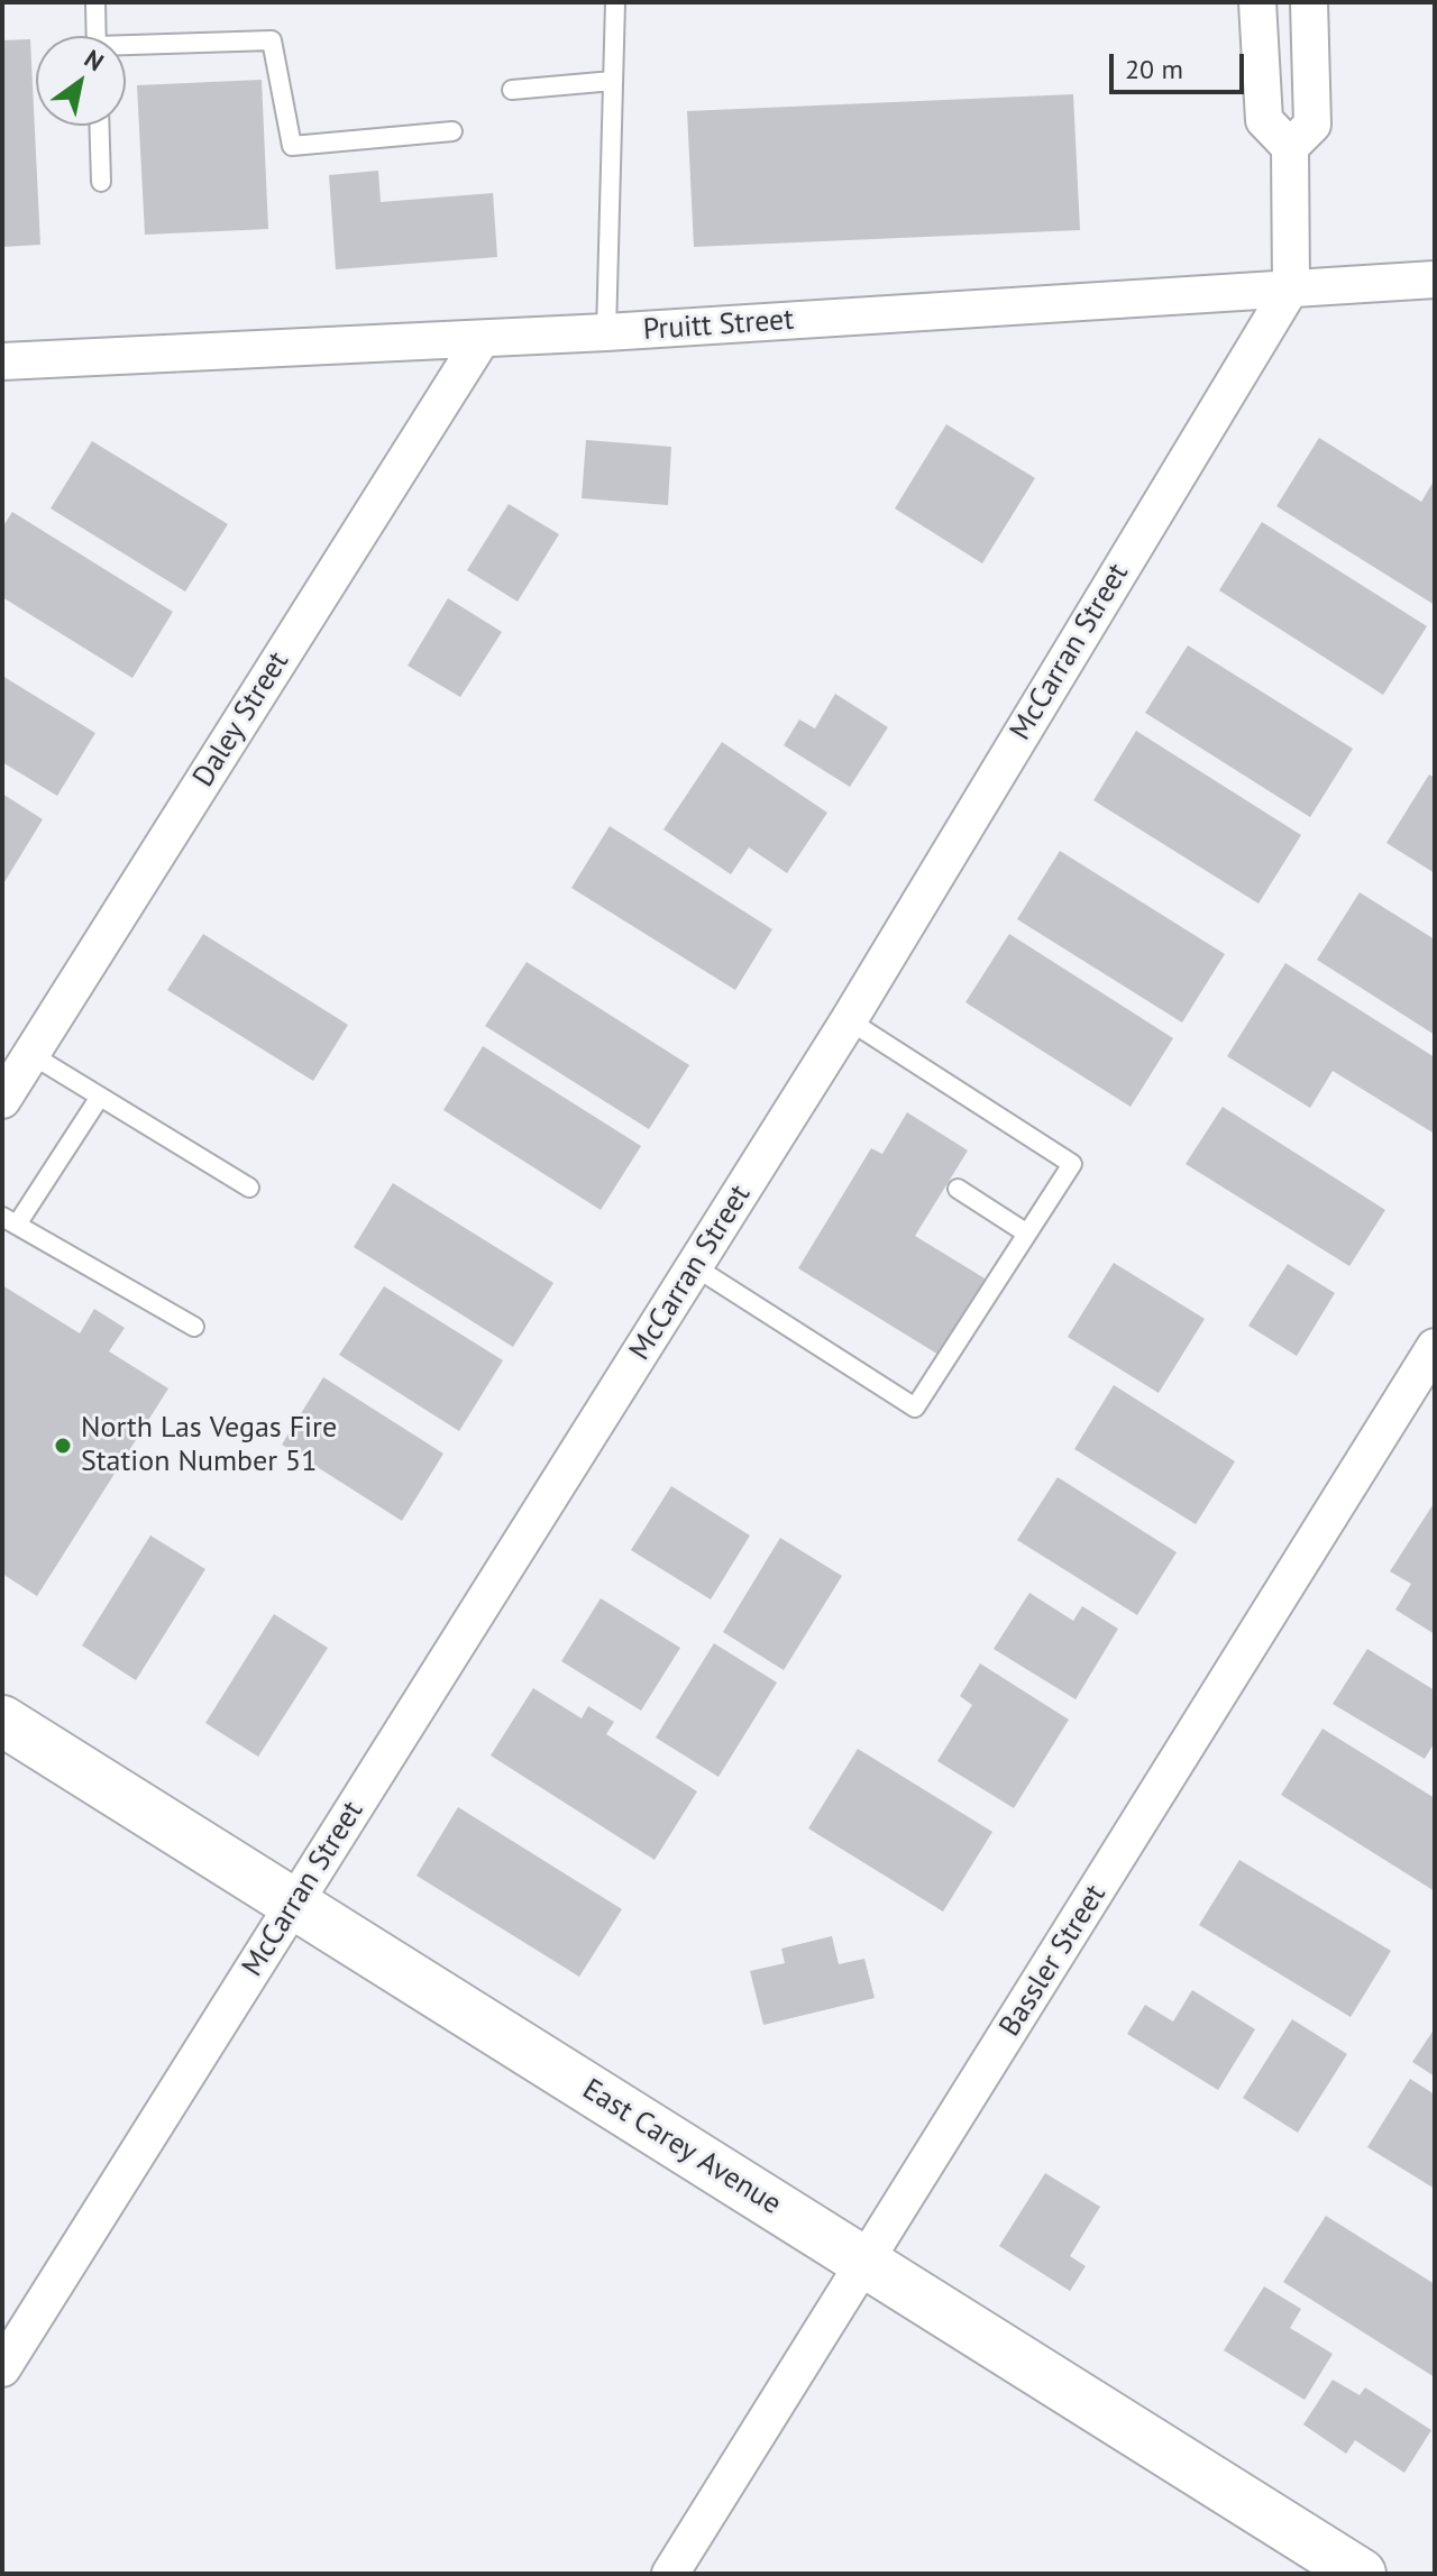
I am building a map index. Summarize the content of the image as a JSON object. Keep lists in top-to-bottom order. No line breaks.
{"streets":{"main road":["East Carey Avenue"],"street":["Pruitt Street","McCarran Street","Daley Street","Bassler Street"]},"crossings":[["Pruitt Street","McCarran Street"],["Pruitt Street","Daley Street"],["McCarran Street","East Carey Avenue"],["Bassler Street","East Carey Avenue"]],"places":["North Las Vegas Fire Station Number 51"],"scale_bar":"20 m","north":"top right"}
